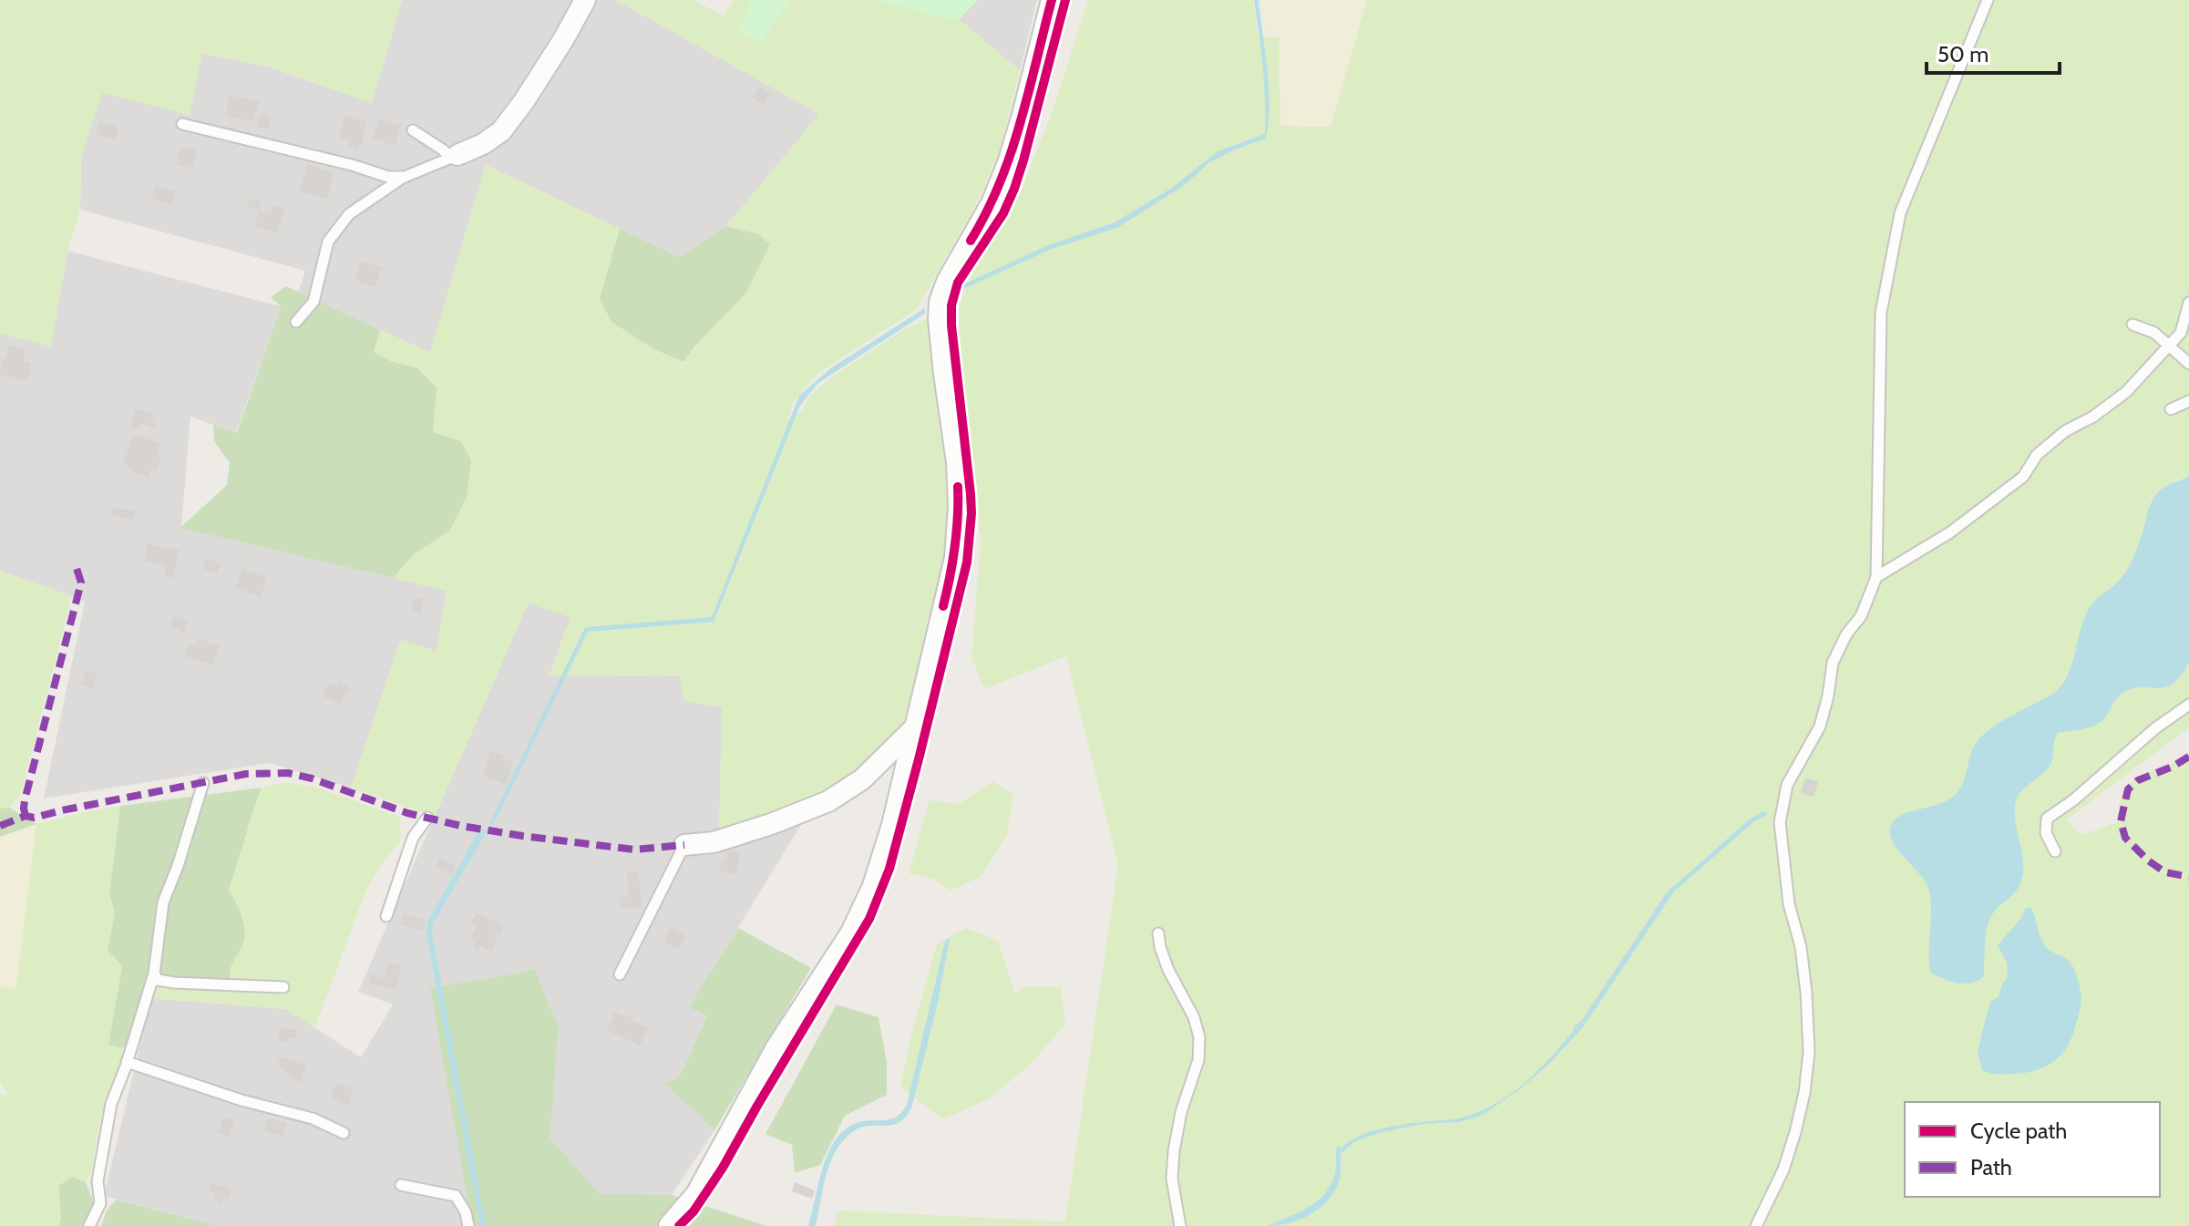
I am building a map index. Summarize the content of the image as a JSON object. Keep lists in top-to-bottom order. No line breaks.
{"legend":["Cycle path","Path"],"scale_bar":"50 m"}
